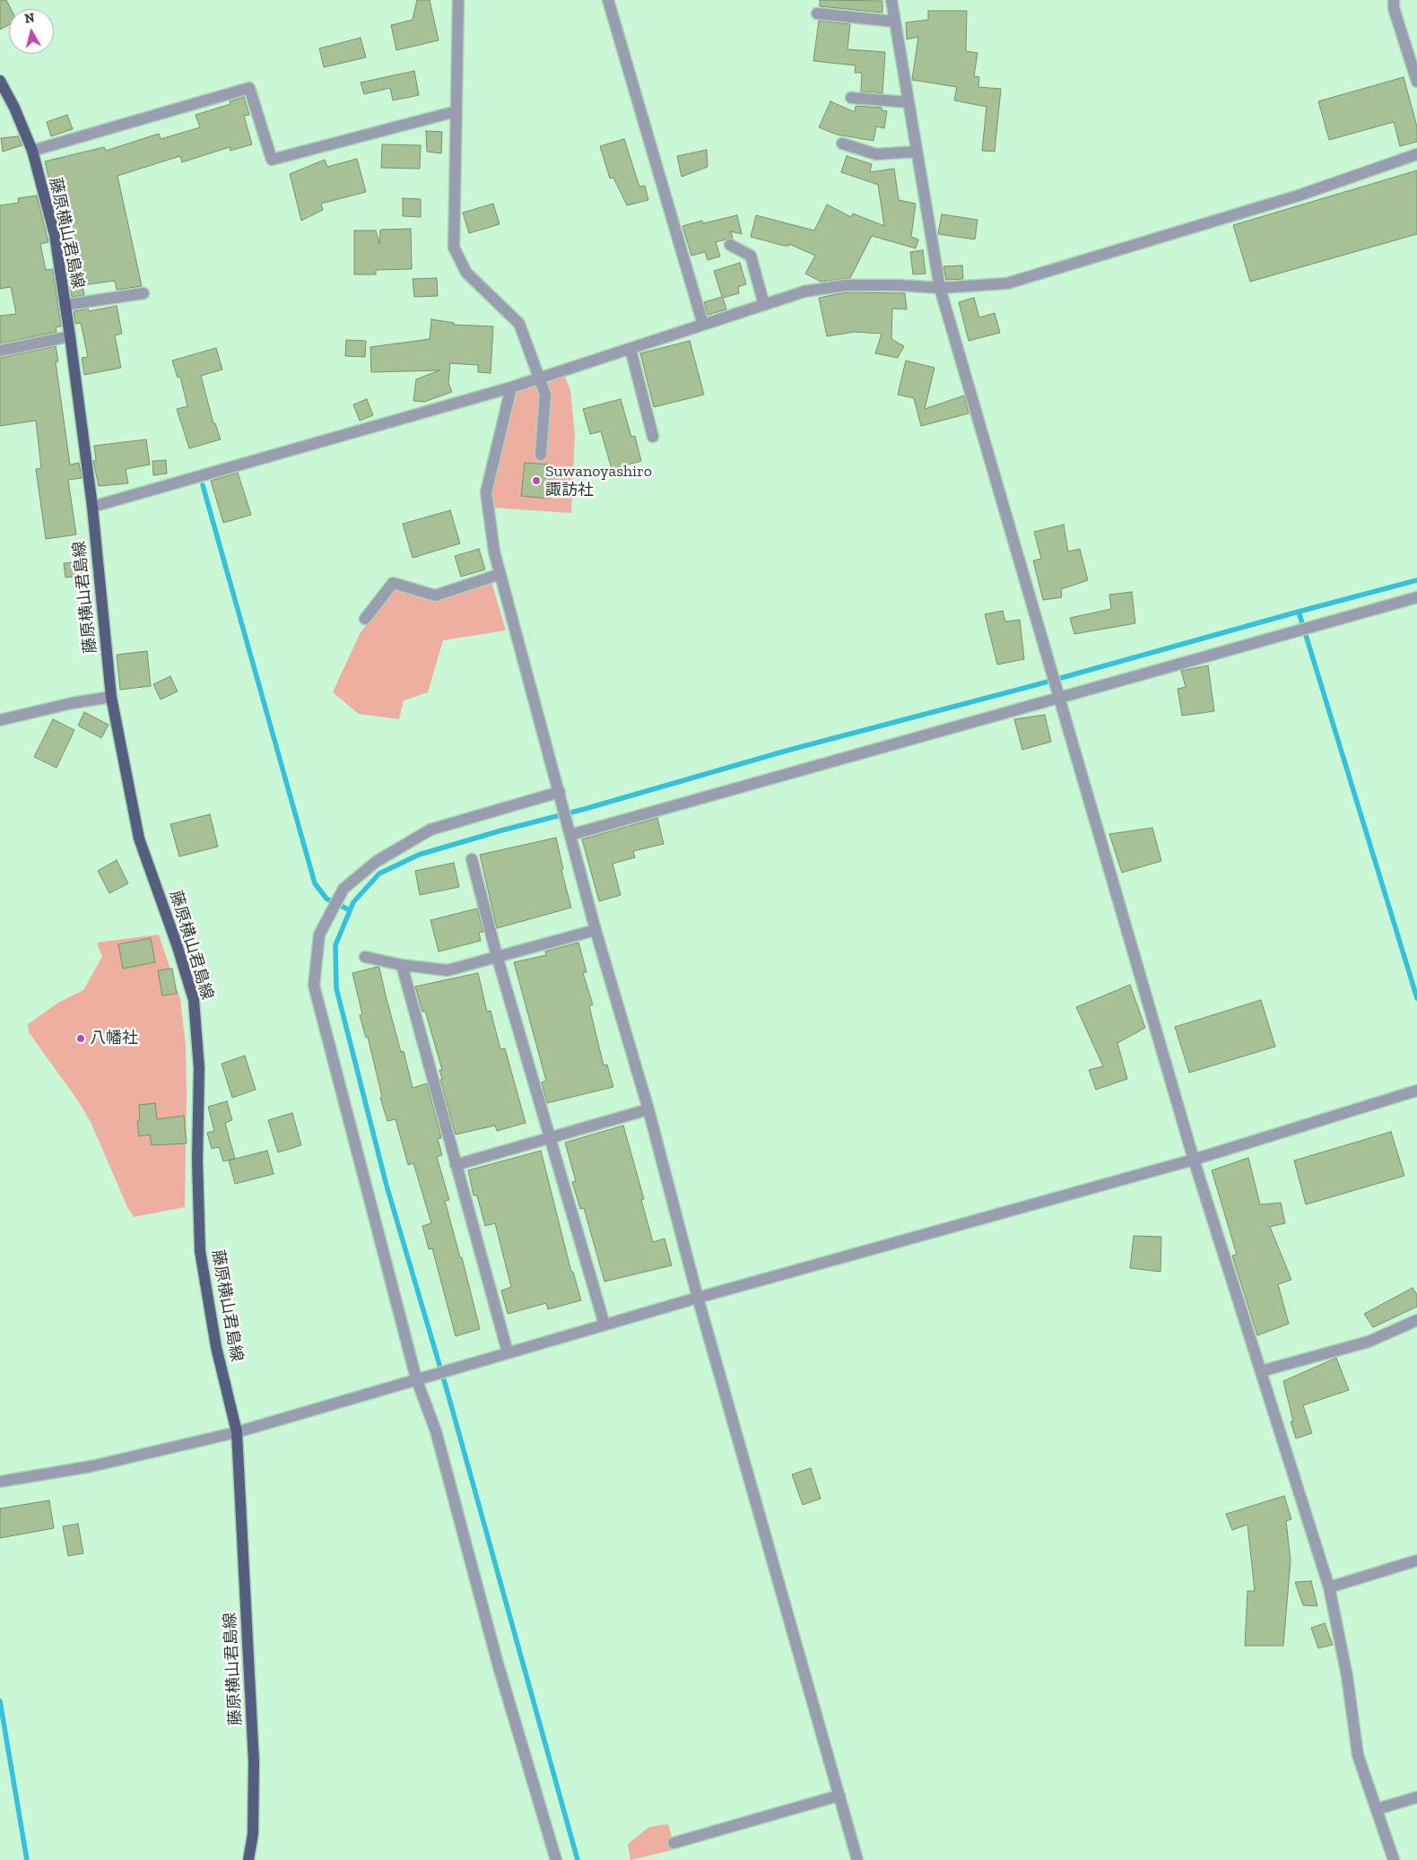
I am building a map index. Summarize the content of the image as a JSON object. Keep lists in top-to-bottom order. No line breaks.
{"streets":{"main road":["藤原横山君島線"]},"places":["Suwanoyashiro 諏訪社","八幡社"],"north":"top"}
